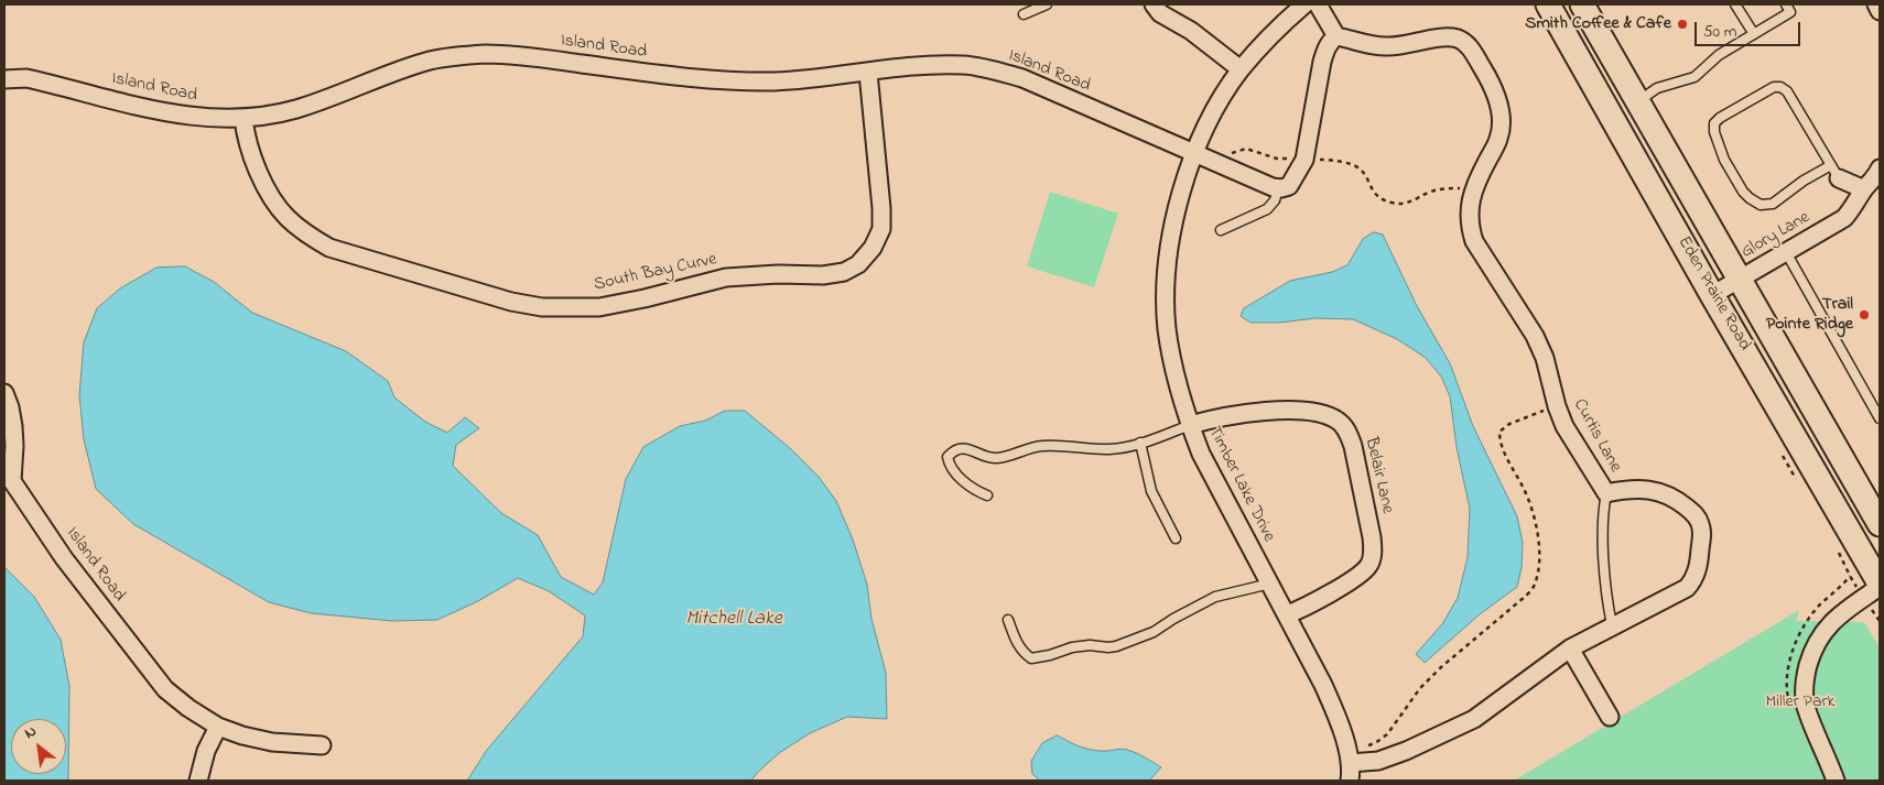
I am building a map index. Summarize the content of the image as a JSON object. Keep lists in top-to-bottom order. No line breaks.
{"streets":{"main road":["Eden Prairie Road"],"street":["Island Road","Glory Lane","South Bay Curve","Curtis Lane","Belair Lane","Timber Lake Drive"]},"crossings":[["Island Road","South Bay Curve"],["Island Road","Timber Lake Drive"],["Glory Lane","Eden Prairie Road"],["Curtis Lane","Timber Lake Drive"],["Belair Lane","Timber Lake Drive"]],"water":["Mitchell Lake"],"parks":["Miller Park"],"places":["Smith Coffee & Cafe","Trail Pointe Ridge"],"scale_bar":"50 m","north":"top left"}
